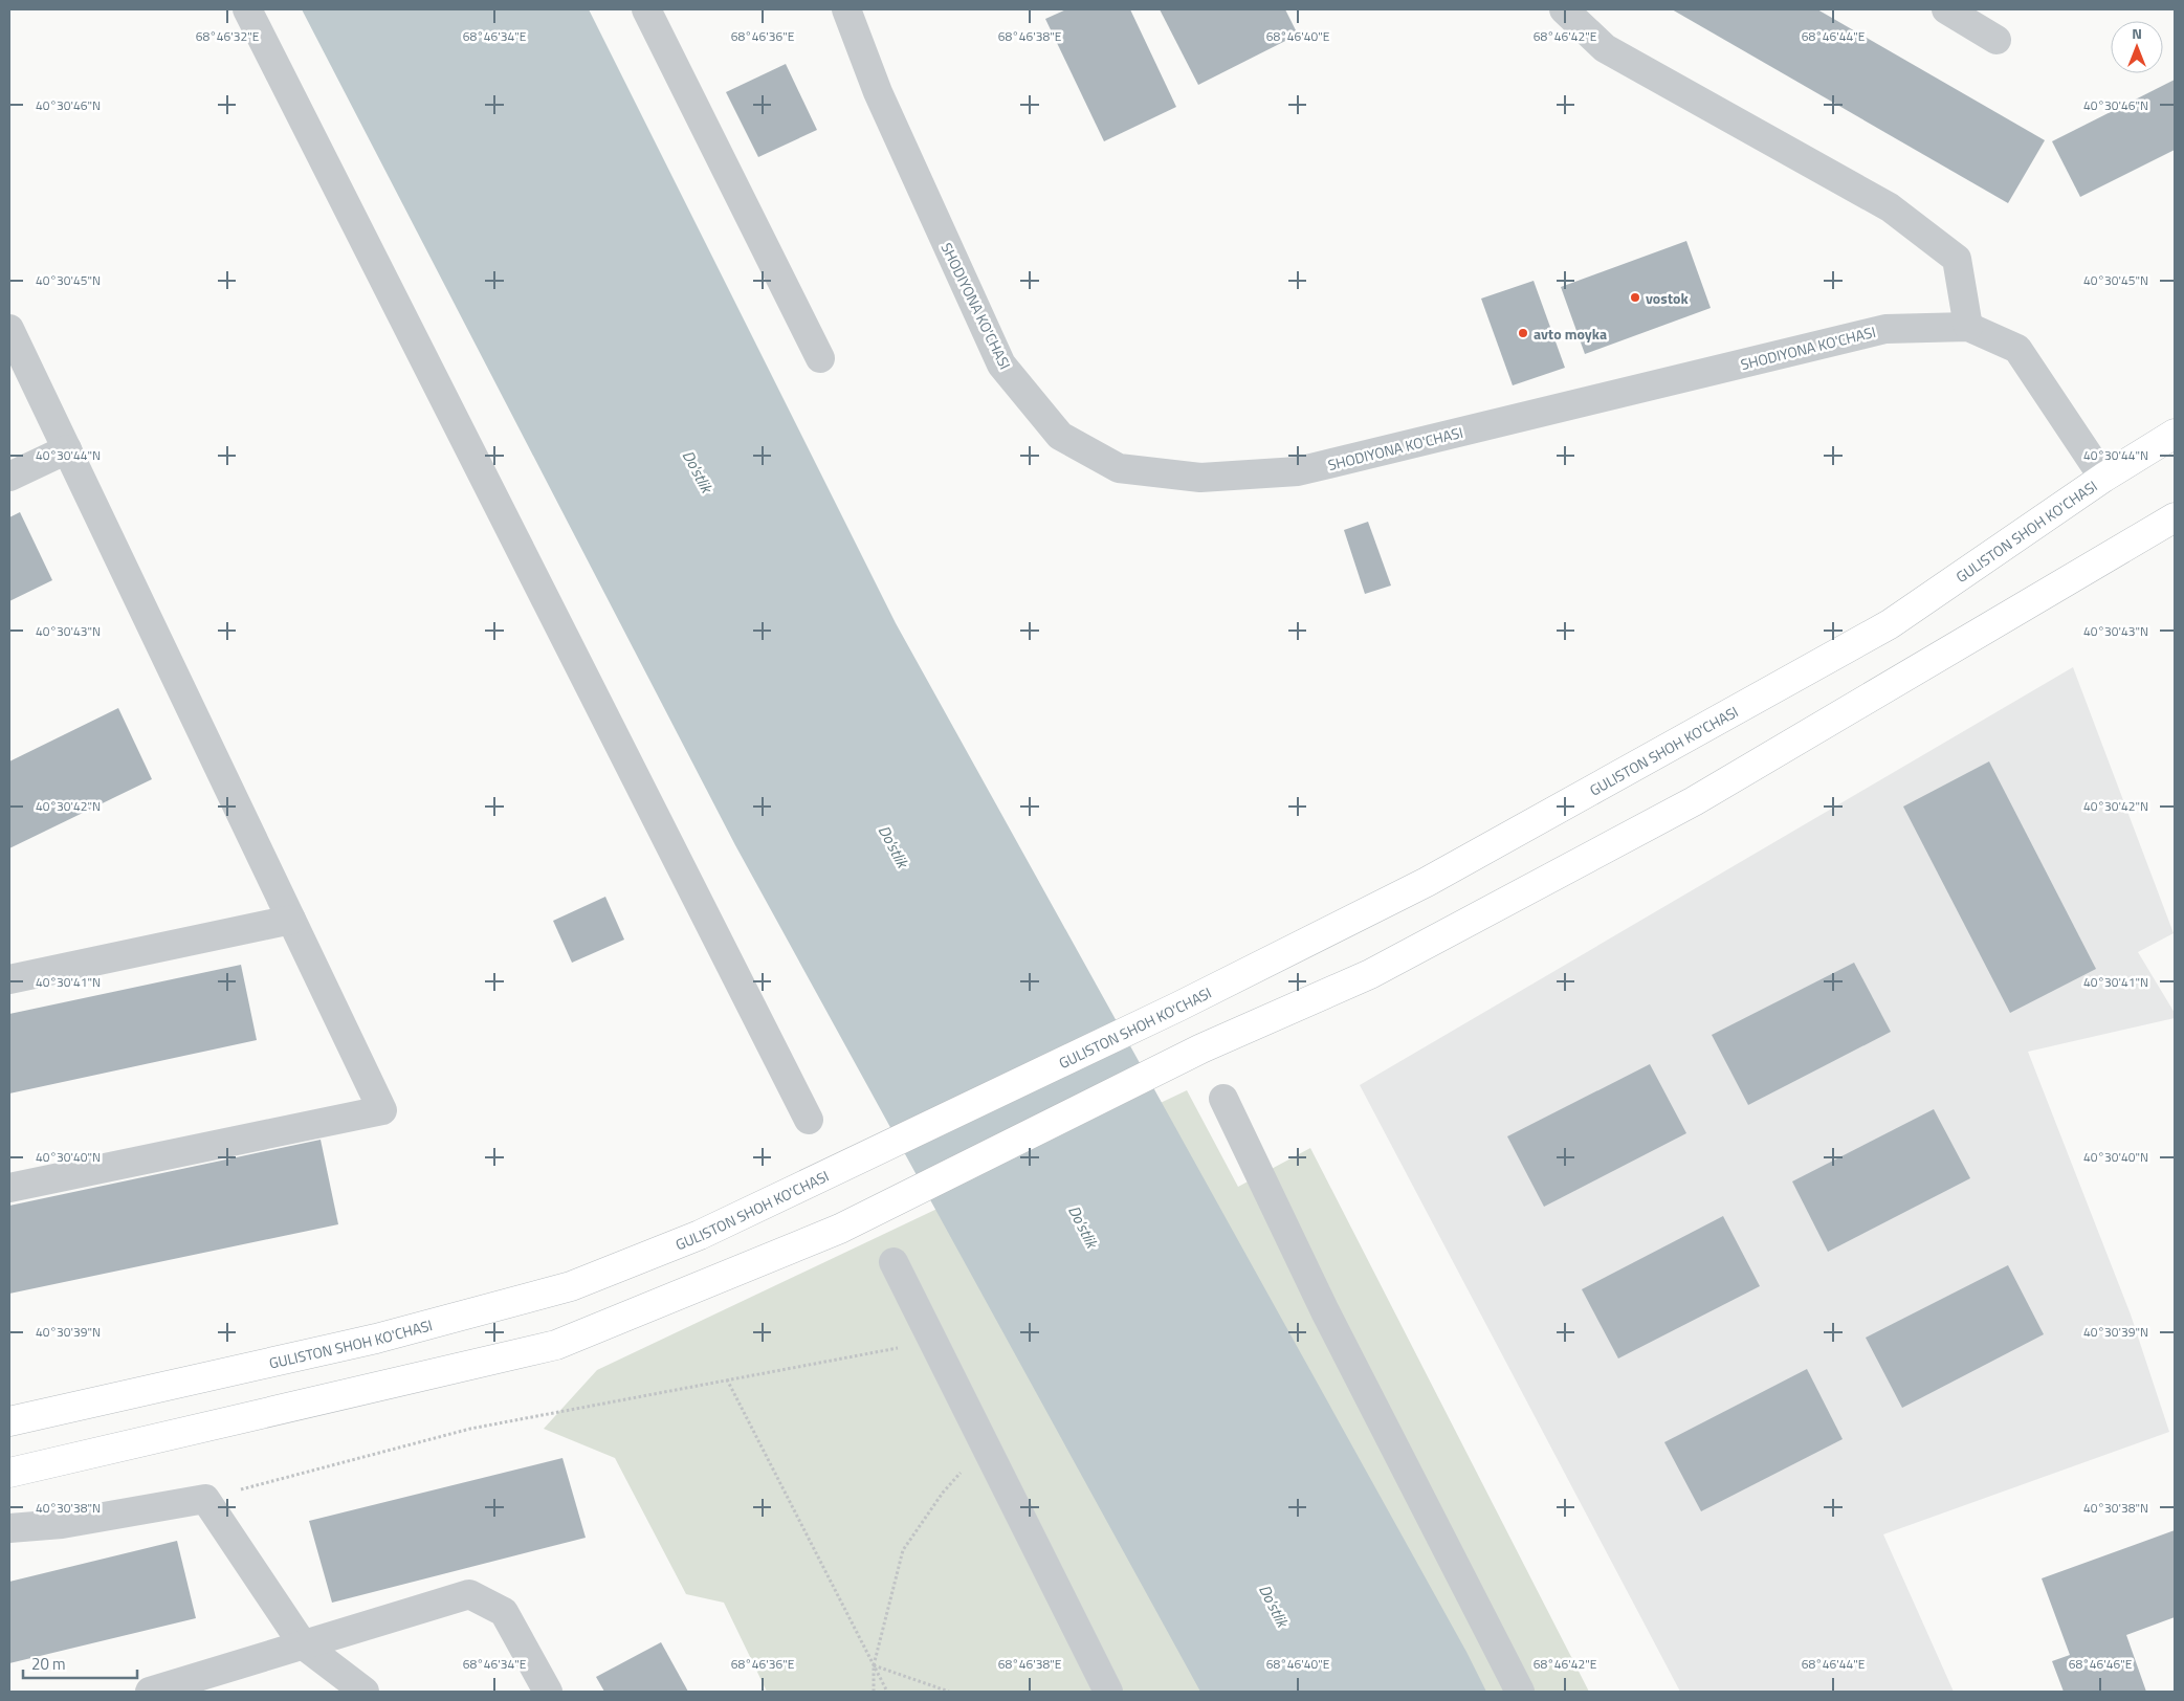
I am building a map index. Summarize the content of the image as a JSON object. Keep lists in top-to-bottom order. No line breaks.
{"streets":{"main road":["GULISTON SHOH KO'CHASI"],"street":["SHODIYONA KO'CHASI"]},"crossings":[["SHODIYONA KO'CHASI","GULISTON SHOH KO'CHASI"]],"water":["Do'stlik"],"places":["vostok","avto moyka"],"scale_bar":"20 m","north":"top","coordinates":["68°46'32\"E","68°46'34\"E","68°46'36\"E","68°46'38\"E","68°46'40\"E","68°46'42\"E","68°46'44\"E","40°30'46\"N","40°30'45\"N","40°30'44\"N","40°30'43\"N","40°30'42\"N","40°30'41\"N","40°30'40\"N","40°30'39\"N","40°30'38\"N","68°46'46\"E"]}
